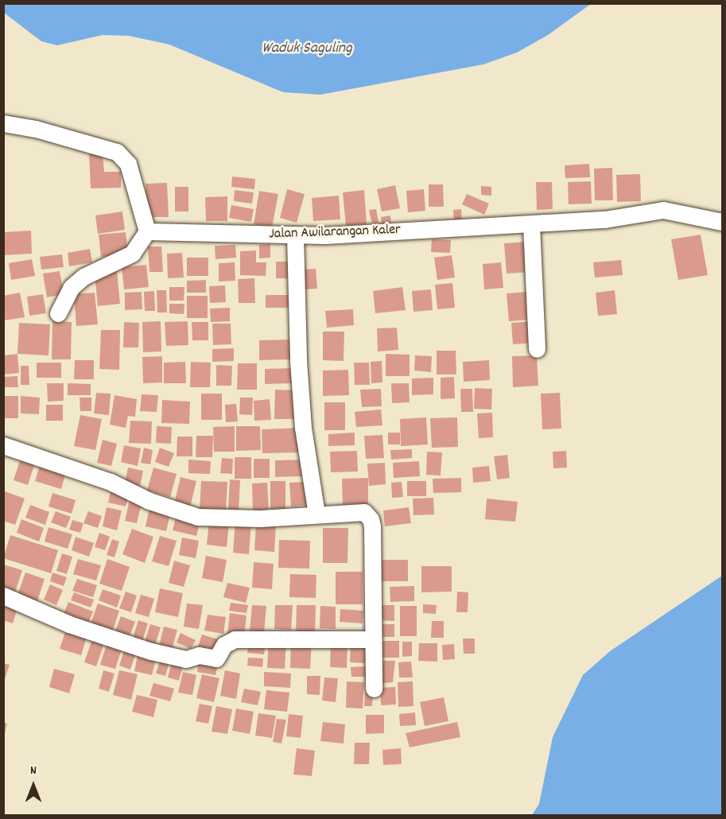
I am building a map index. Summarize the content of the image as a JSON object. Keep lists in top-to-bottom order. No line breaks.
{"streets":{"street":["Jalan Awilarangan Kaler"]},"water":["Waduk Saguling"],"north":"top"}
